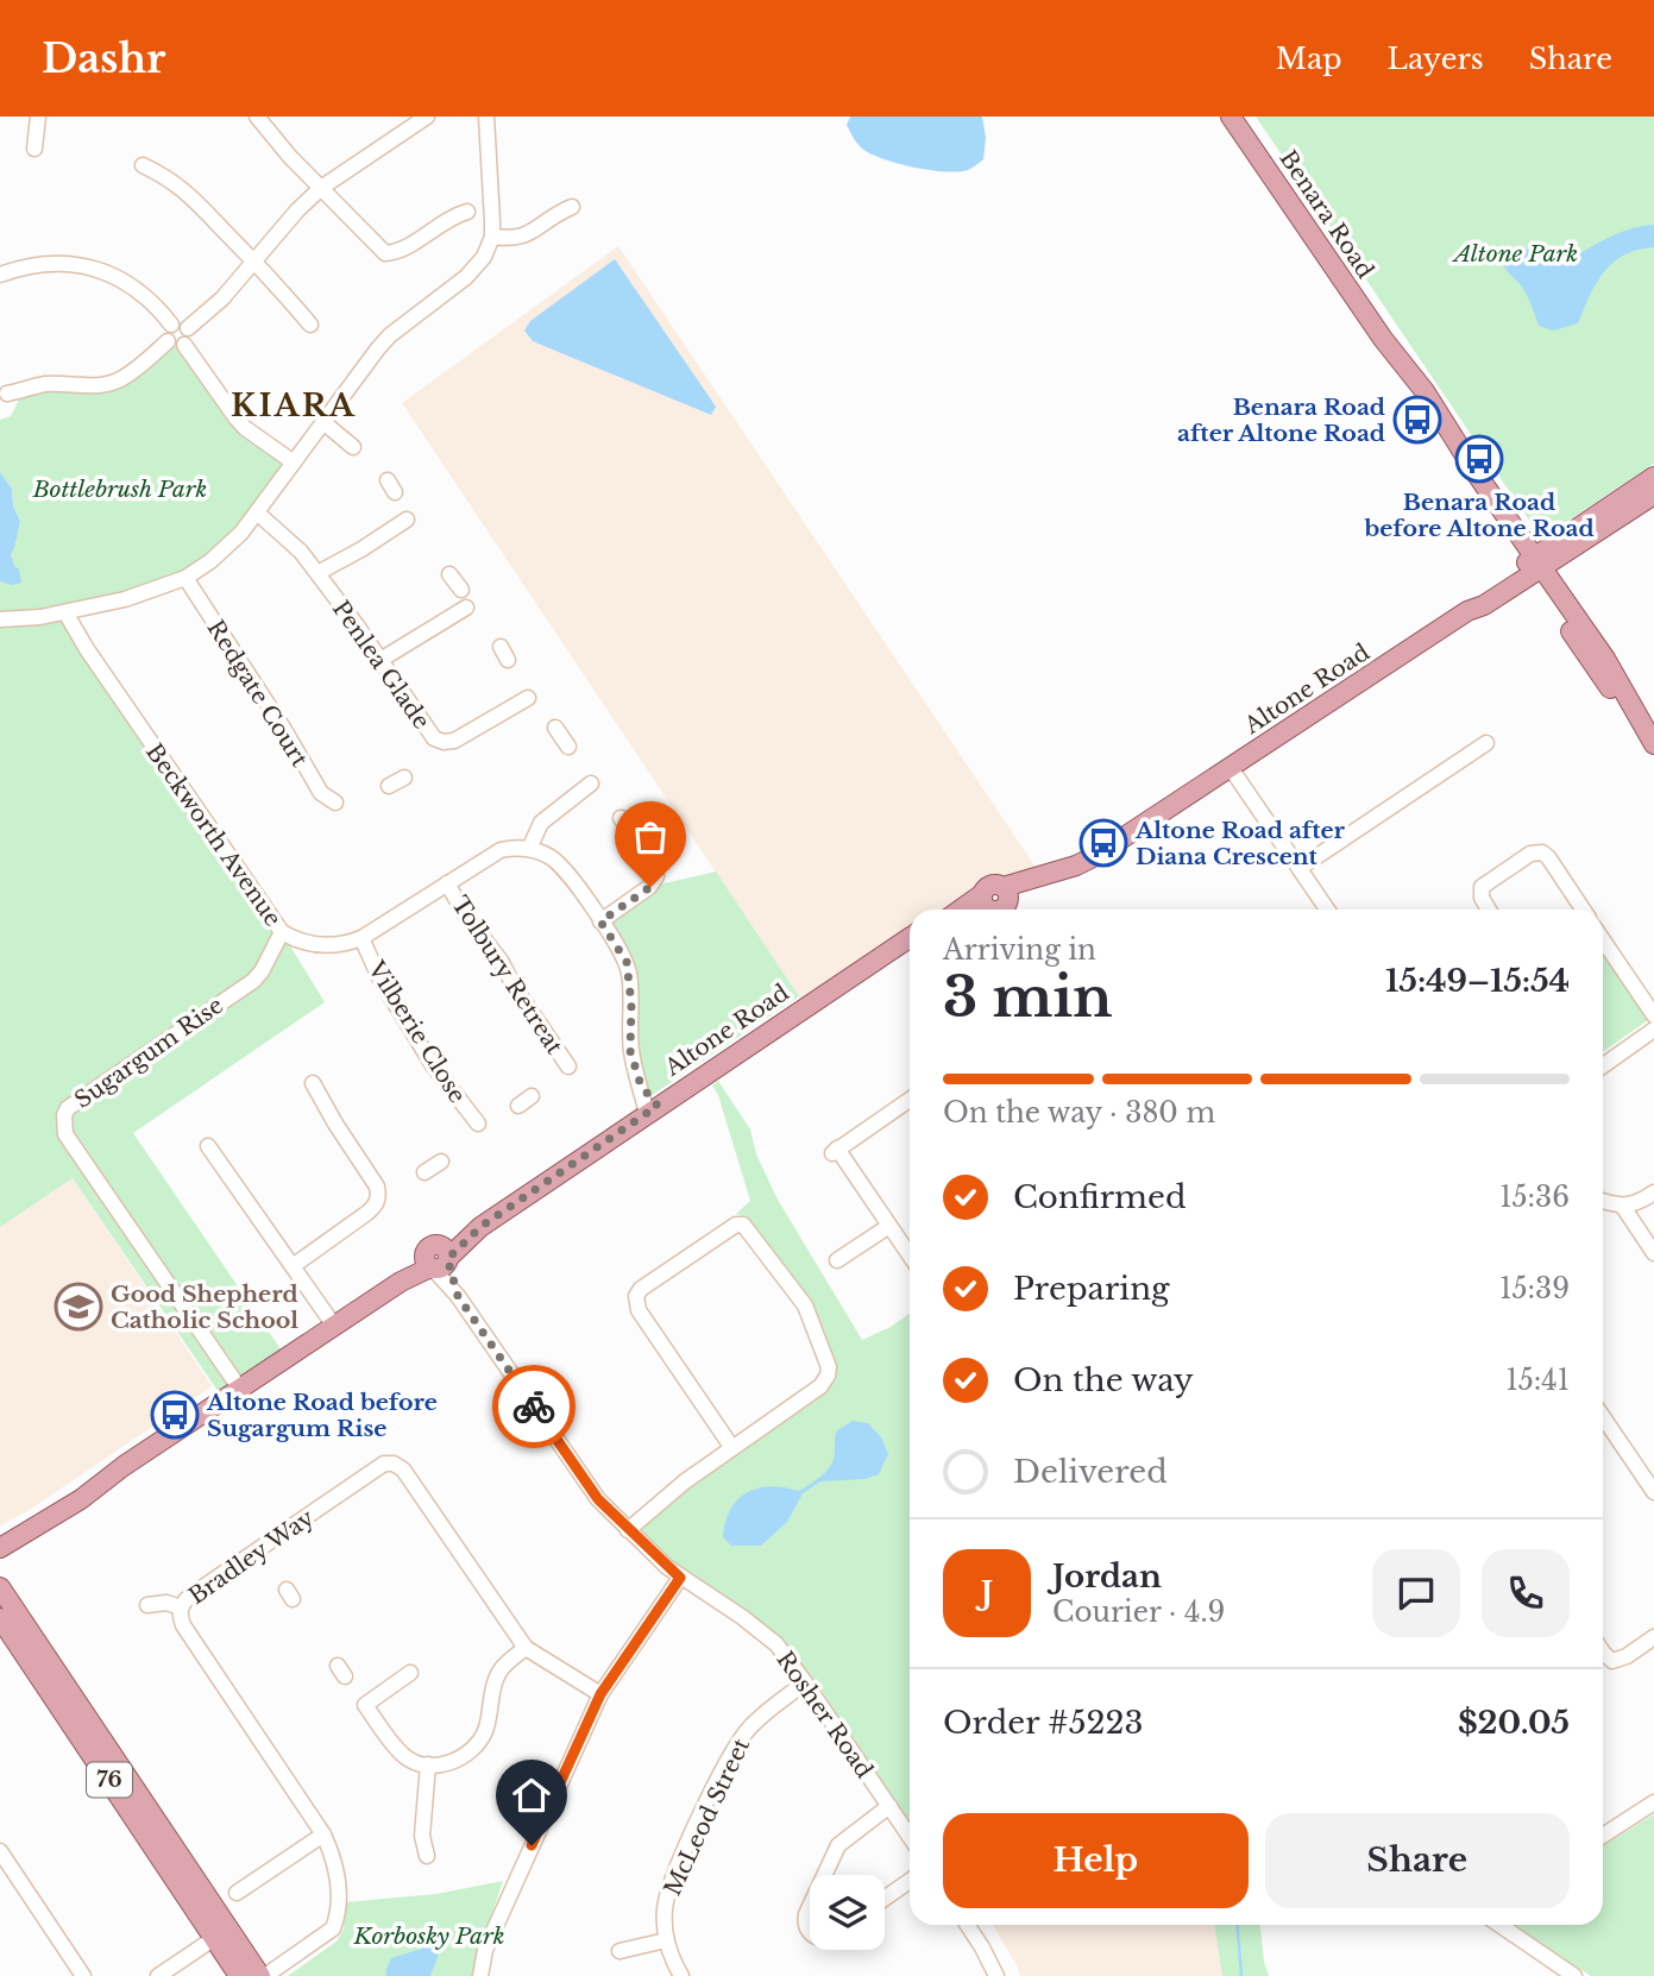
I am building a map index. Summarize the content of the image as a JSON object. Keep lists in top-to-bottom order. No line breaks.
{"streets":{"main road":["Benara Road","Altone Road","76"],"street":["Penlea Glade","Redgate Court","Beckworth Avenue","Tolbury Retreat","Vilberie Close","Sugargum Rise","Bradley Way","Rosher Road","McLeod Street"]},"crossings":[["Benara Road","Altone Road"],["Altone Road","Sugargum Rise"],["Altone Road","Rosher Road"],["Beckworth Avenue","Tolbury Retreat"],["Beckworth Avenue","Vilberie Close"],["Beckworth Avenue","Sugargum Rise"],["Bradley Way","76"],["Rosher Road","McLeod Street"]],"districts":["KIARA"],"parks":["Altone Park","Bottlebrush Park","Korbosky Park"],"places":{"bus stop":["Benara Road after Altone Road","Benara Road before Altone Road","Altone Road after Diana Crescent","Altone Road before Sugargum Rise"],"school or university":["Good Shepherd Catholic School"]},"page":{"header":"Dashr","nav":["Map","Layers","Share"],"heading":["3 min","Arriving in","15:49–15:54"],"panel":["Jordan","Courier · 4.9","Order #5223","$20.05"],"bar":"On the way · 380 m","list":[["Confirmed","15:36"],["Preparing","15:39"],["On the way","15:41"],"Delivered"],"round":"J","buttons":["Help","Share"]}}
